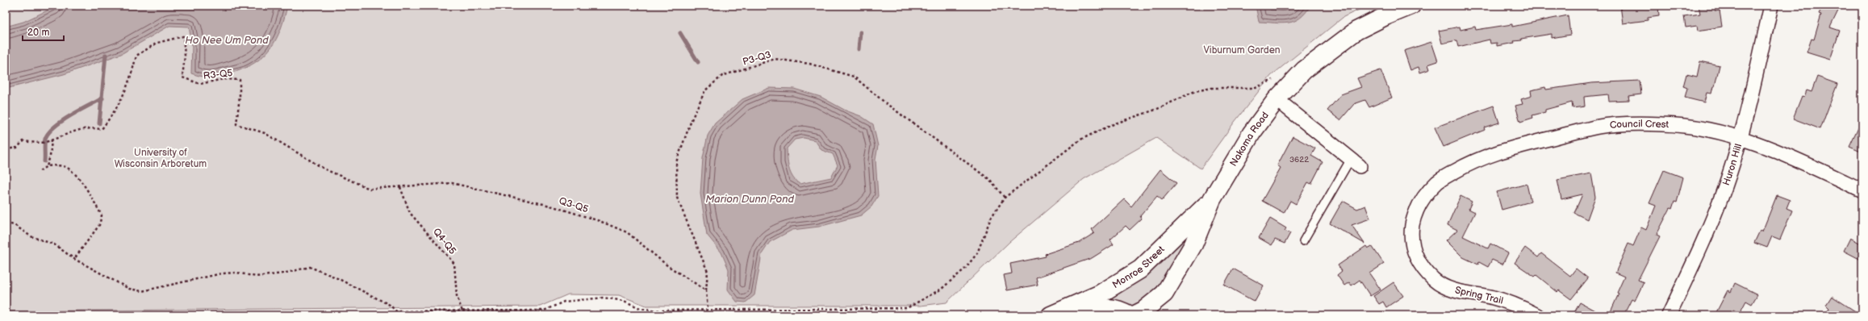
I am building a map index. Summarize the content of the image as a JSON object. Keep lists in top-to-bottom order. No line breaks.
{"streets":{"main road":["Nakoma Road","Monroe Street"],"street":["Council Crest","Huron Hill","Spring Trail"],"path":["P3-Q3","R3-Q5","Q3-Q5","Q4-Q5"]},"crossings":[["P3-Q3","Q3-Q5"],["R3-Q5","Q3-Q5"],["R3-Q5","Q4-Q5"],["Council Crest","Huron Hill"],["Council Crest","Spring Trail"],["Nakoma Road","Monroe Street"],["Q3-Q5","Q4-Q5"]],"water":["Ho Nee Um Pond","Marion Dunn Pond"],"parks":["Viburnum Garden","University of Wisconsin Arboretum"],"house_numbers":["3622"],"scale_bar":"20 m"}
